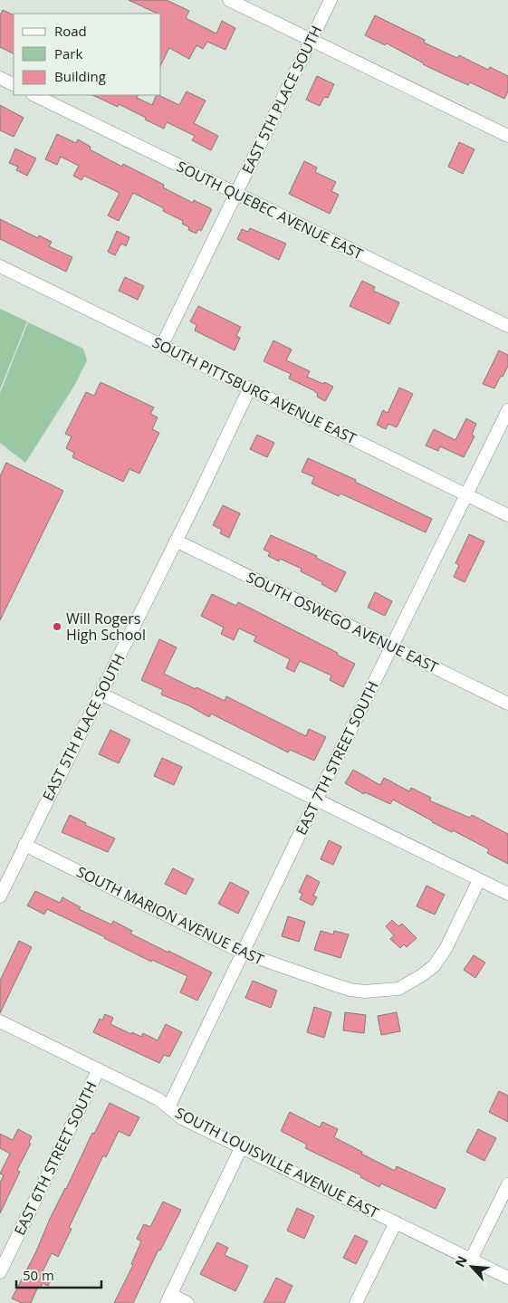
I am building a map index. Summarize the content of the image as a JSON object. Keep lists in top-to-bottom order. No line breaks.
{"streets":{"street":["EAST 5TH PLACE SOUTH","SOUTH QUEBEC AVENUE EAST","SOUTH PITTSBURG AVENUE EAST","SOUTH OSWEGO AVENUE EAST","EAST 7TH STREET SOUTH","SOUTH MARION AVENUE EAST","EAST 6TH STREET SOUTH","SOUTH LOUISVILLE AVENUE EAST"]},"crossings":[["EAST 5TH PLACE SOUTH","SOUTH QUEBEC AVENUE EAST"],["EAST 5TH PLACE SOUTH","SOUTH PITTSBURG AVENUE EAST"],["EAST 5TH PLACE SOUTH","SOUTH OSWEGO AVENUE EAST"],["EAST 5TH PLACE SOUTH","SOUTH MARION AVENUE EAST"],["SOUTH PITTSBURG AVENUE EAST","EAST 7TH STREET SOUTH"],["SOUTH OSWEGO AVENUE EAST","EAST 7TH STREET SOUTH"],["EAST 7TH STREET SOUTH","SOUTH MARION AVENUE EAST"],["EAST 7TH STREET SOUTH","SOUTH LOUISVILLE AVENUE EAST"],["EAST 6TH STREET SOUTH","SOUTH LOUISVILLE AVENUE EAST"]],"places":["Will Rogers High School"],"legend":["Road","Park","Building"],"scale_bar":"50 m","north":"top left"}
